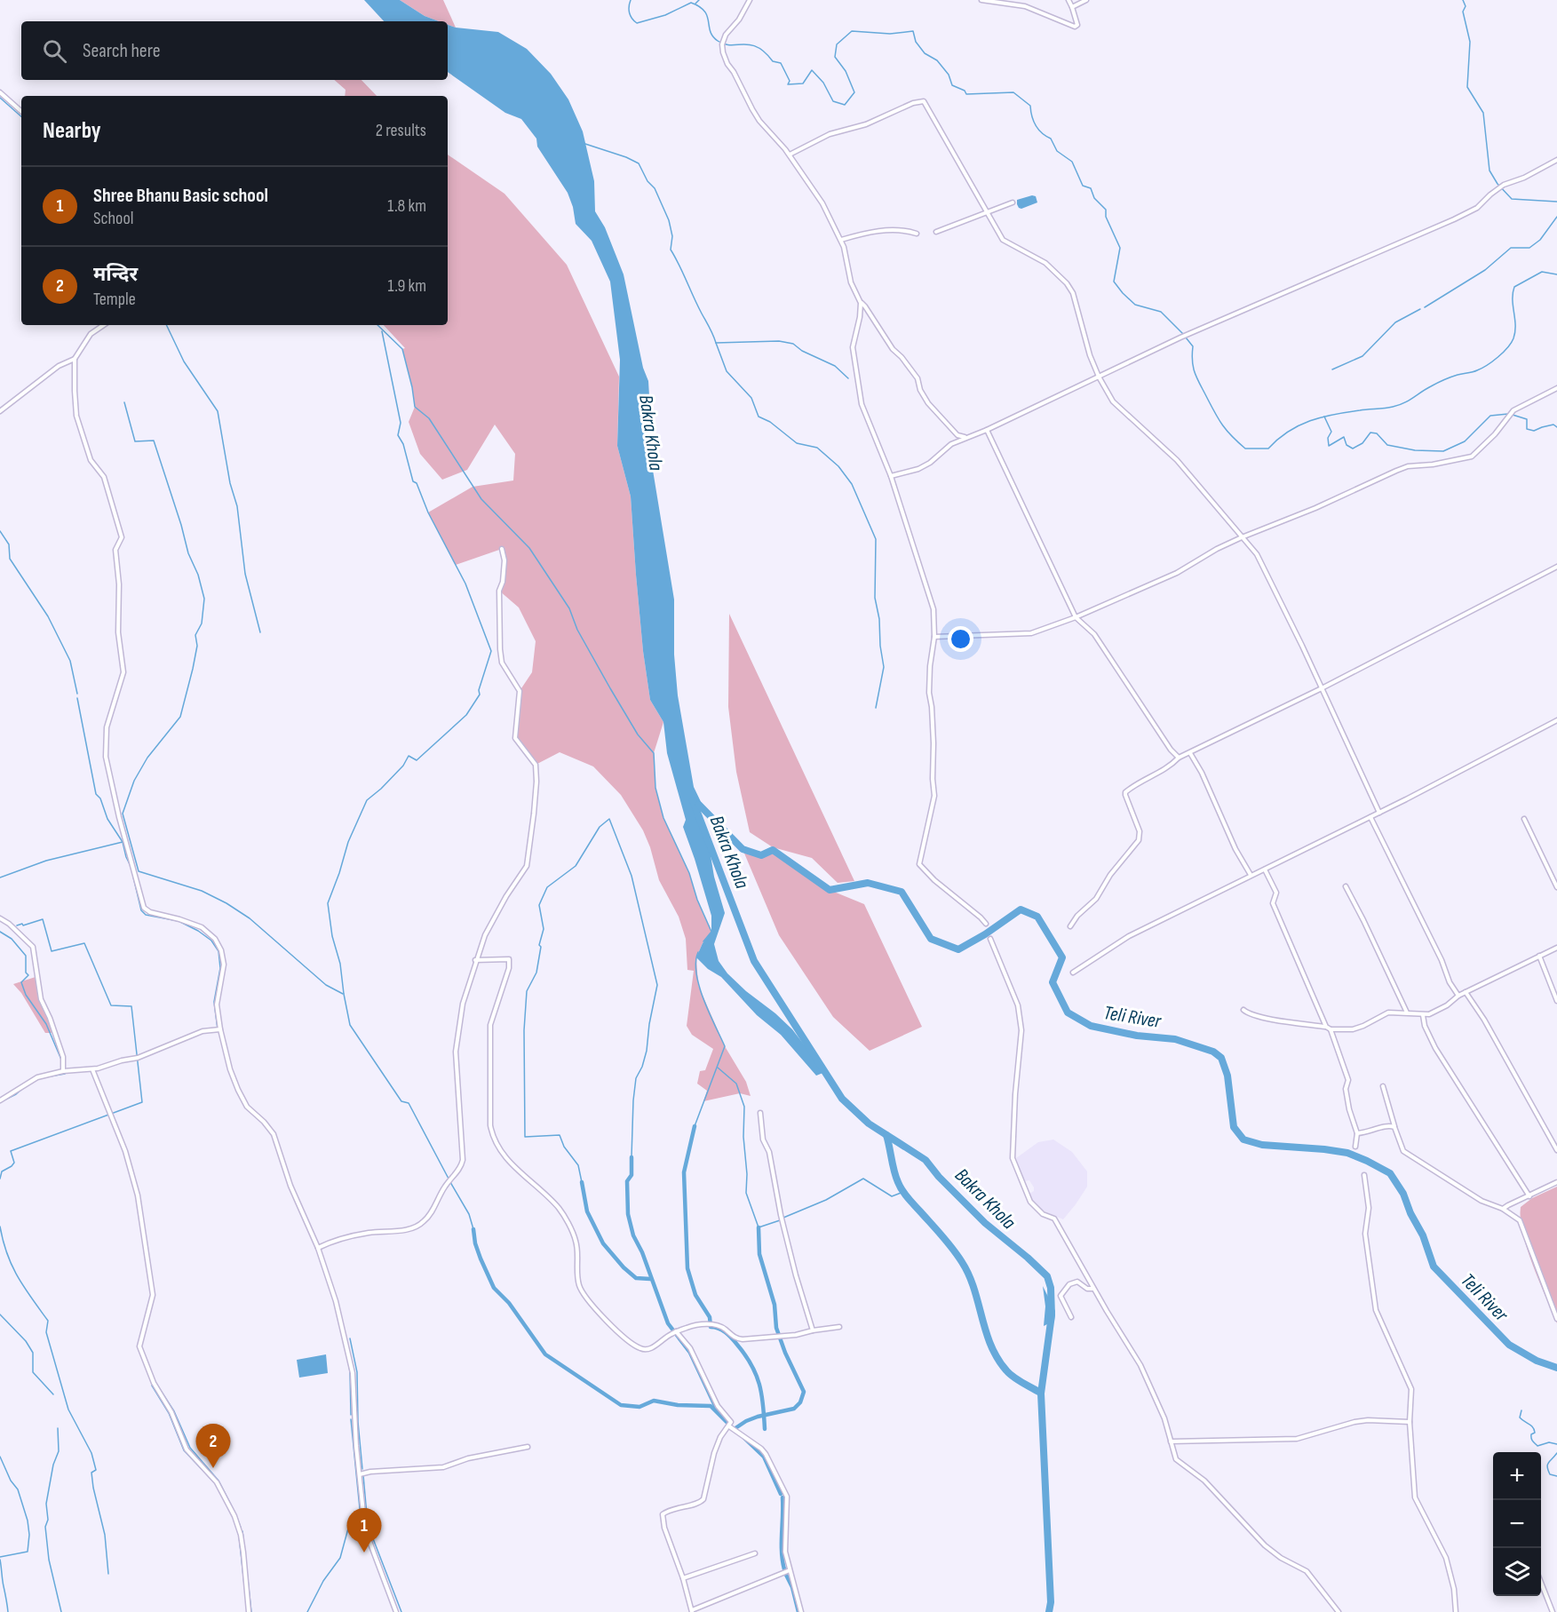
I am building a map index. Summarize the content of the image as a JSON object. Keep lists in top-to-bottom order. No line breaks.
{"water":["Bakra Khola","Teli River"],"page":{"search":"Search here","heading":["Nearby","2 results"],"list":[{"mark":"1","name":"Shree Bhanu Basic school","note":"School","value":"1.8 km"},{"mark":"2","name":"मन्दिर","note":"Temple","value":"1.9 km"}],"pins":["2","1"],"map_buttons":["+","−"]}}
